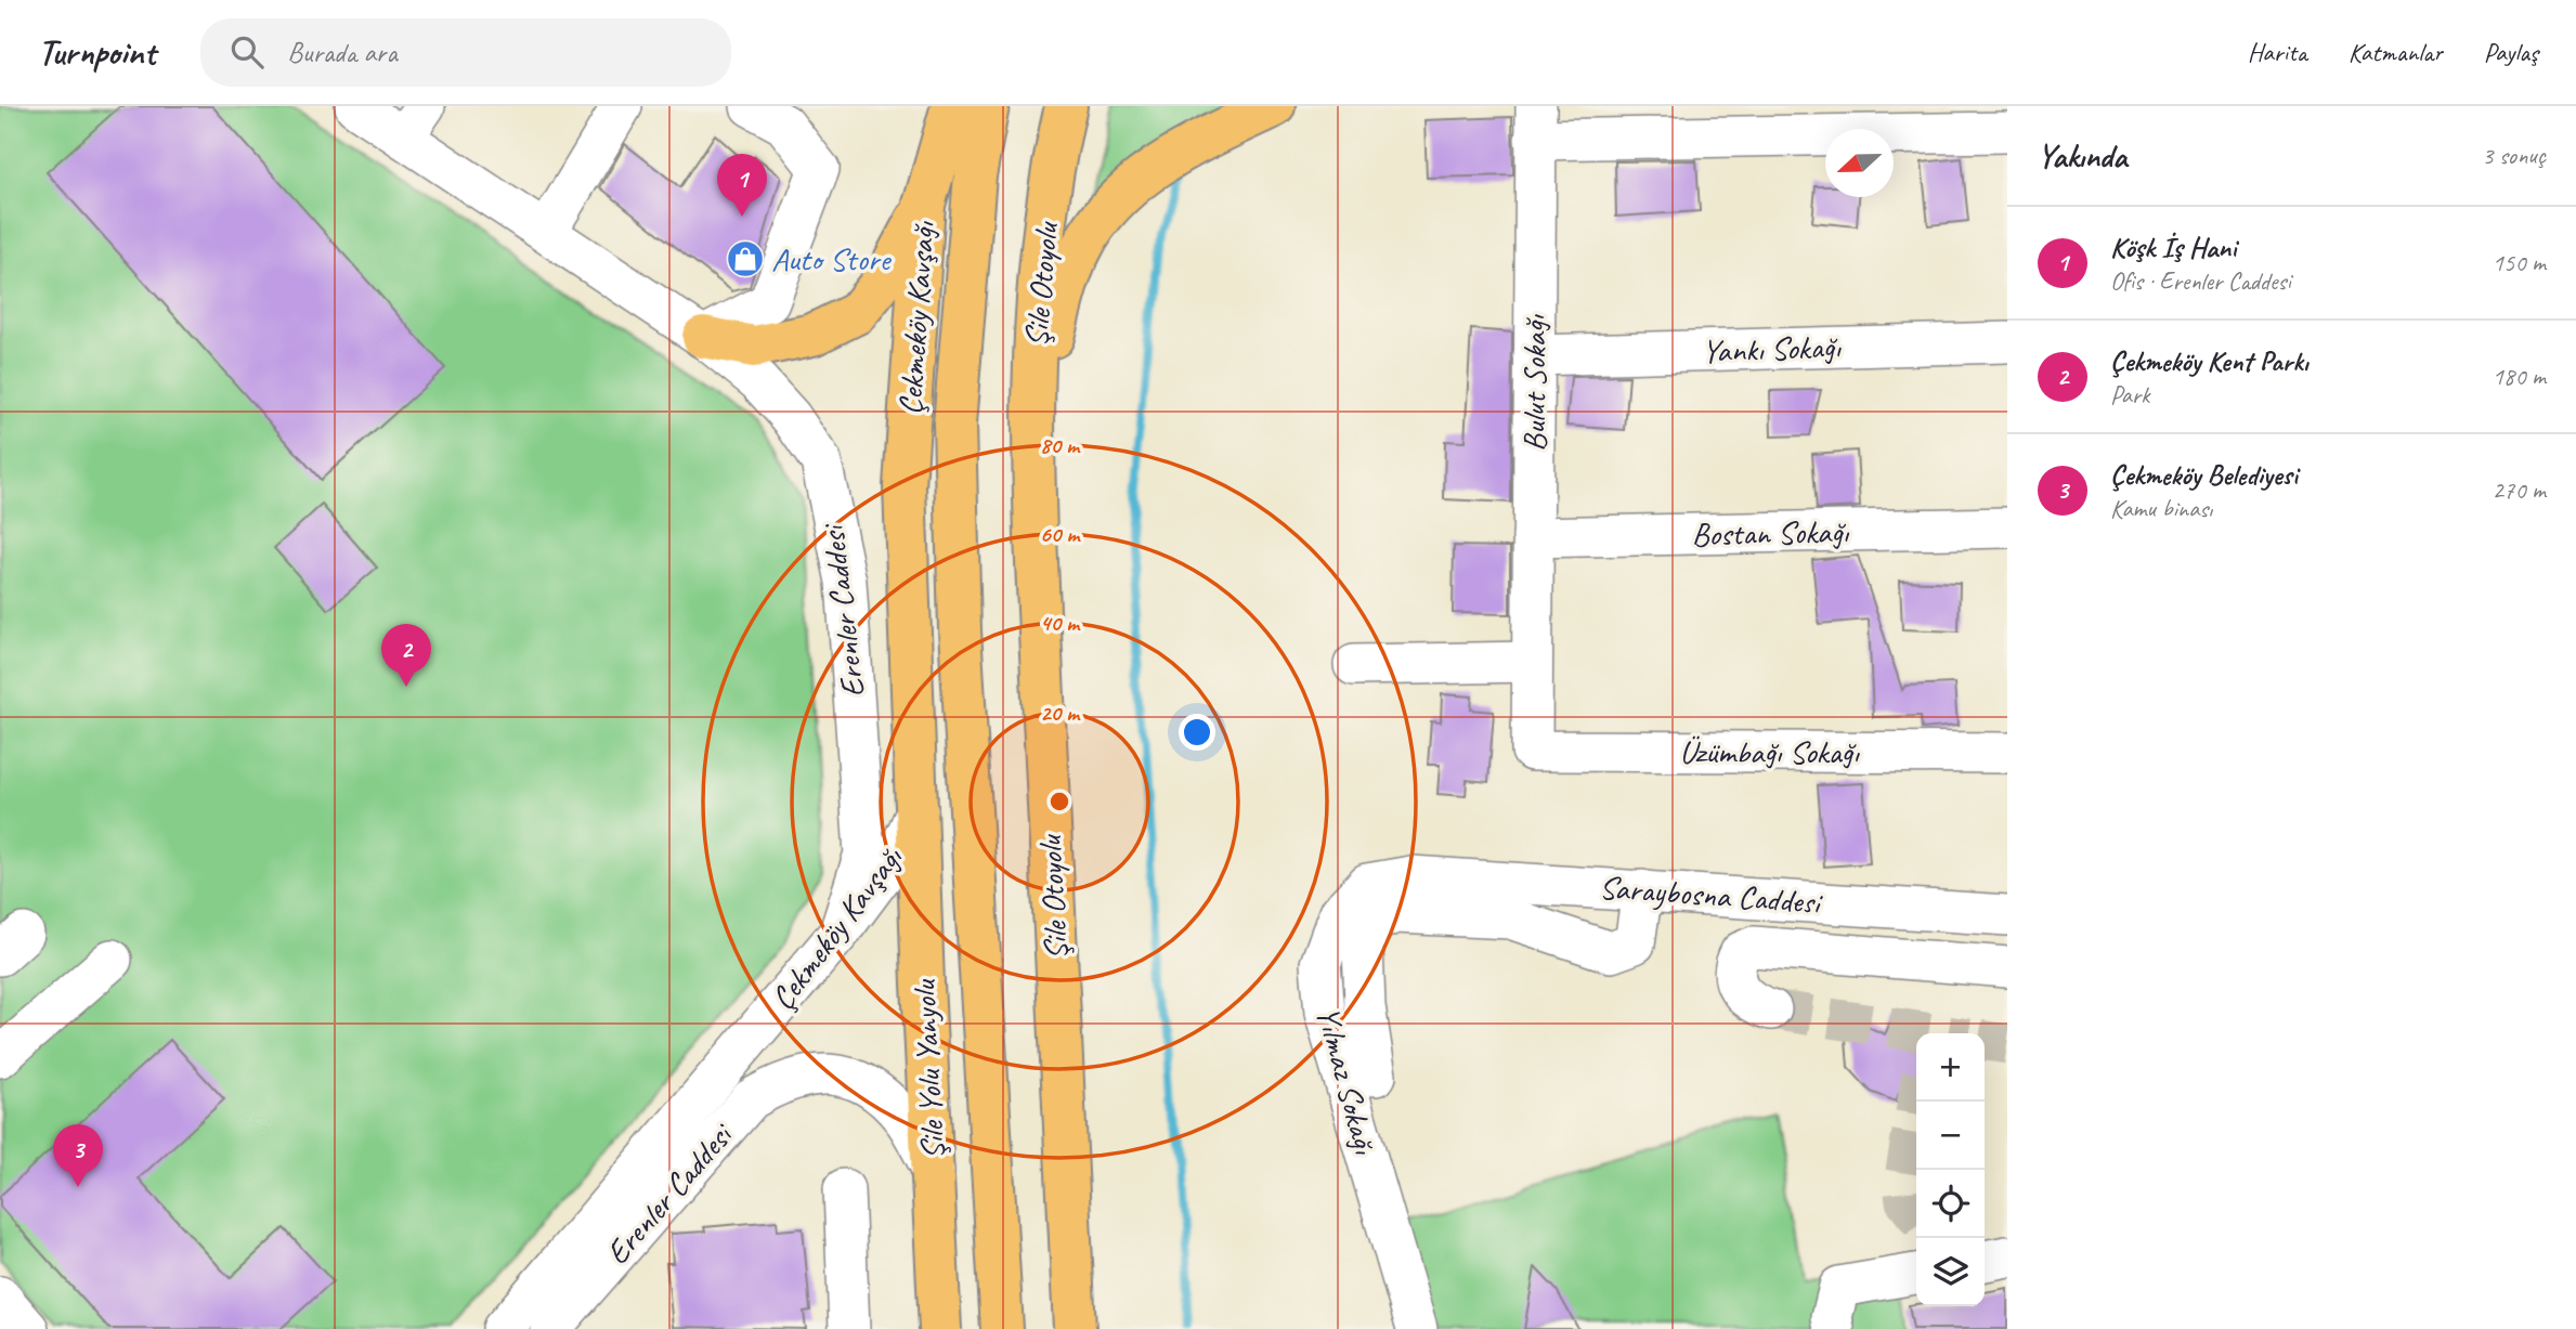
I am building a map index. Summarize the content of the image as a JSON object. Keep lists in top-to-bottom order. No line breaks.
{"streets":{"main road":["Şile Otoyolu","Çekmeköy Kavşağı","Şile Yolu Yanyolu"],"street":["Yankı Sokağı","Bulut Sokağı","Bostan Sokağı","Erenler Caddesi","Üzümbağı Sokağı","Saraybosna Caddesi","Yılmaz Sokağı"]},"crossings":[["Çekmeköy Kavşağı","Erenler Caddesi"],["Çekmeköy Kavşağı","Şile Yolu Yanyolu"],["Yankı Sokağı","Bulut Sokağı"],["Bulut Sokağı","Bostan Sokağı"],["Bulut Sokağı","Üzümbağı Sokağı"],["Erenler Caddesi","Şile Yolu Yanyolu"],["Saraybosna Caddesi","Yılmaz Sokağı"]],"places":{"shop":["Auto Store"]},"north":"left","page":{"header":"Turnpoint","search":"Burada ara","nav":["Harita","Katmanlar","Paylaş"],"heading":["Yakında","3 sonuç"],"pins":["1","2","3"],"list":[{"mark":"1","name":"Köşk İş Hani","note":"Ofis · Erenler Caddesi","value":"150 m"},{"mark":"2","name":"Çekmeköy Kent Parkı","note":"Park","value":"180 m"},{"mark":"3","name":"Çekmeköy Belediyesi","note":"Kamu binası","value":"270 m"}],"map_buttons":["+","−"]},"rings":["80 m","60 m","40 m","20 m"]}
